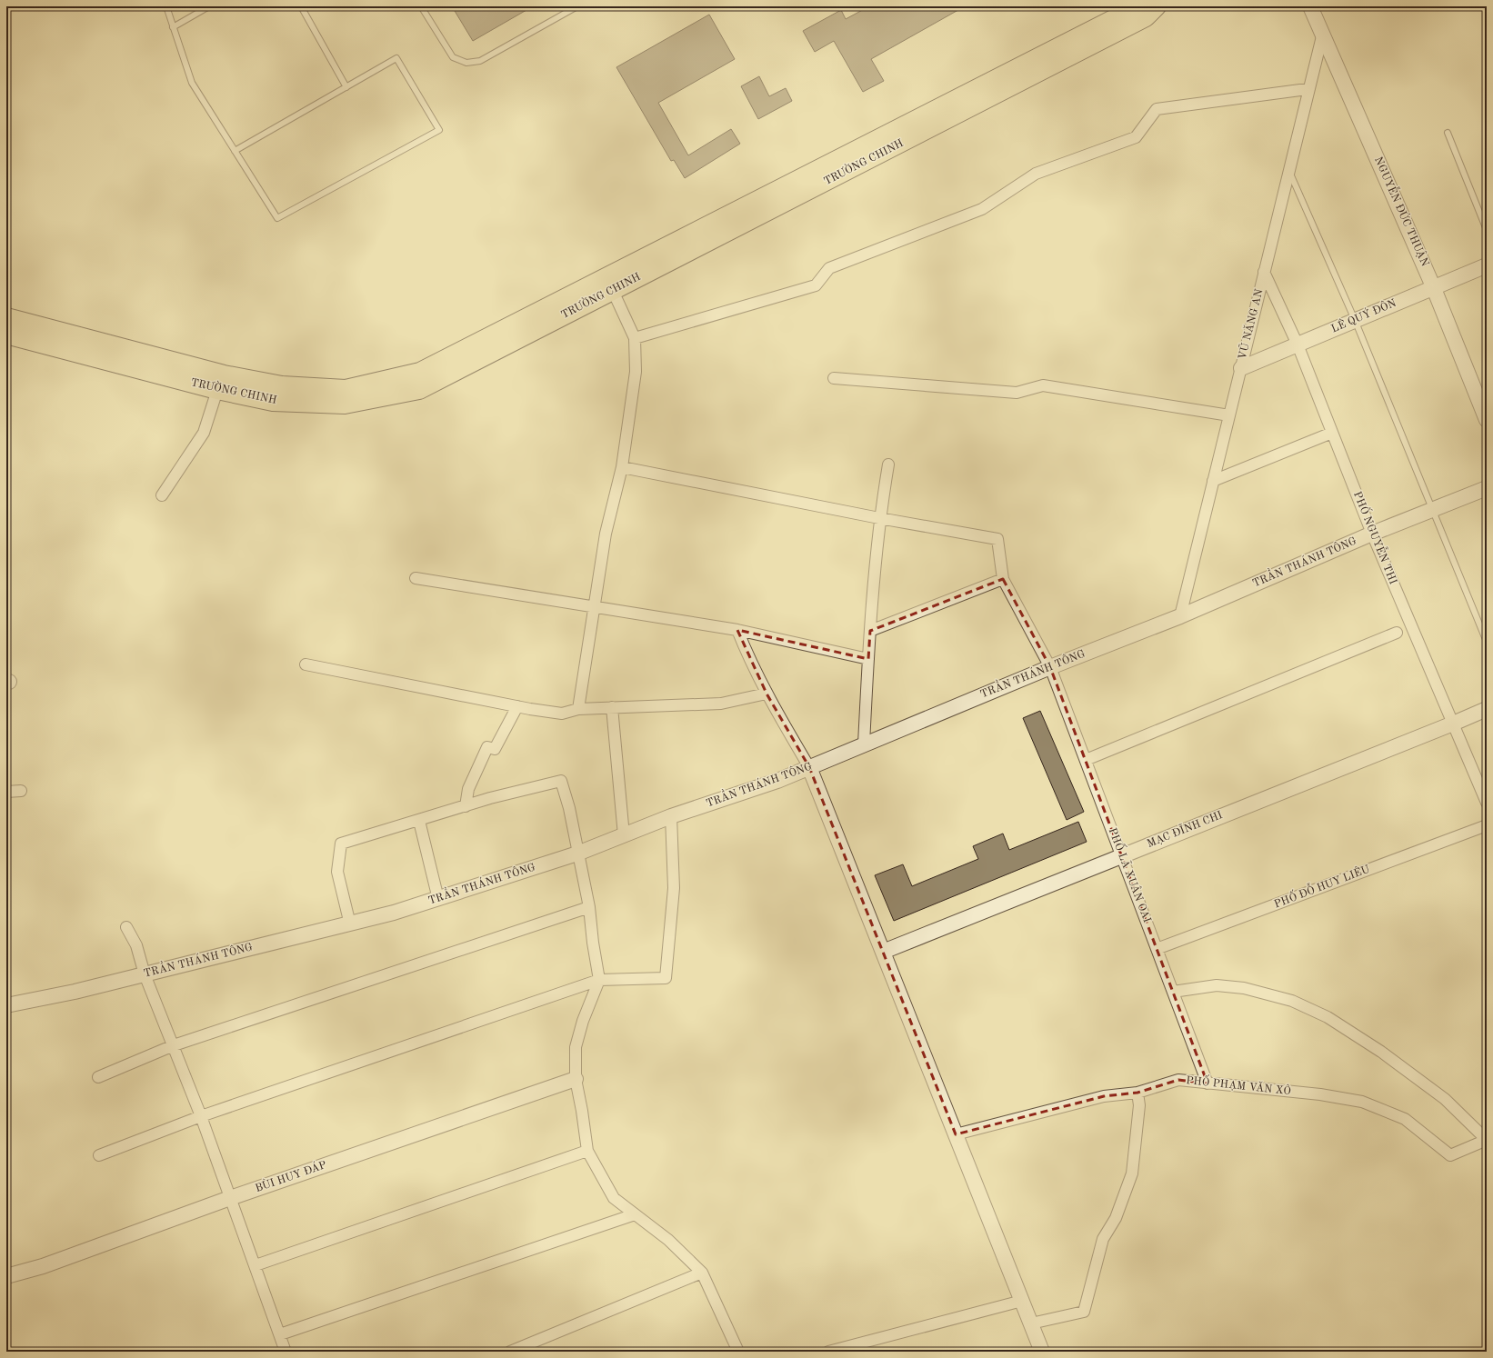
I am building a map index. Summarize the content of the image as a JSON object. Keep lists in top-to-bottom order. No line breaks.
{"streets":{"main road":["TRƯỜNG CHINH"],"street":["NGUYỄN ĐỨC THUẬN","LÊ QUÝ ĐÔN","VŨ NĂNG AN","PHỐ NGUYỄN THI","TRẦN THÁNH TÔNG","MẠC ĐĨNH CHI","PHỐ LÃ XUÂN OAI","PHỐ ĐỖ HUY LIÊU","PHỐ PHẠM VĂN XÔ","BÙI HUY ĐÁP"]},"crossings":[["NGUYỄN ĐỨC THUẬN","LÊ QUÝ ĐÔN"],["NGUYỄN ĐỨC THUẬN","VŨ NĂNG AN"],["LÊ QUÝ ĐÔN","VŨ NĂNG AN"],["LÊ QUÝ ĐÔN","PHỐ NGUYỄN THI"],["VŨ NĂNG AN","PHỐ NGUYỄN THI"],["VŨ NĂNG AN","TRẦN THÁNH TÔNG"],["PHỐ NGUYỄN THI","TRẦN THÁNH TÔNG"],["PHỐ NGUYỄN THI","MẠC ĐĨNH CHI"],["TRẦN THÁNH TÔNG","PHỐ LÃ XUÂN OAI"],["MẠC ĐĨNH CHI","PHỐ LÃ XUÂN OAI"],["PHỐ LÃ XUÂN OAI","PHỐ ĐỖ HUY LIÊU"],["PHỐ LÃ XUÂN OAI","PHỐ PHẠM VĂN XÔ"]]}
